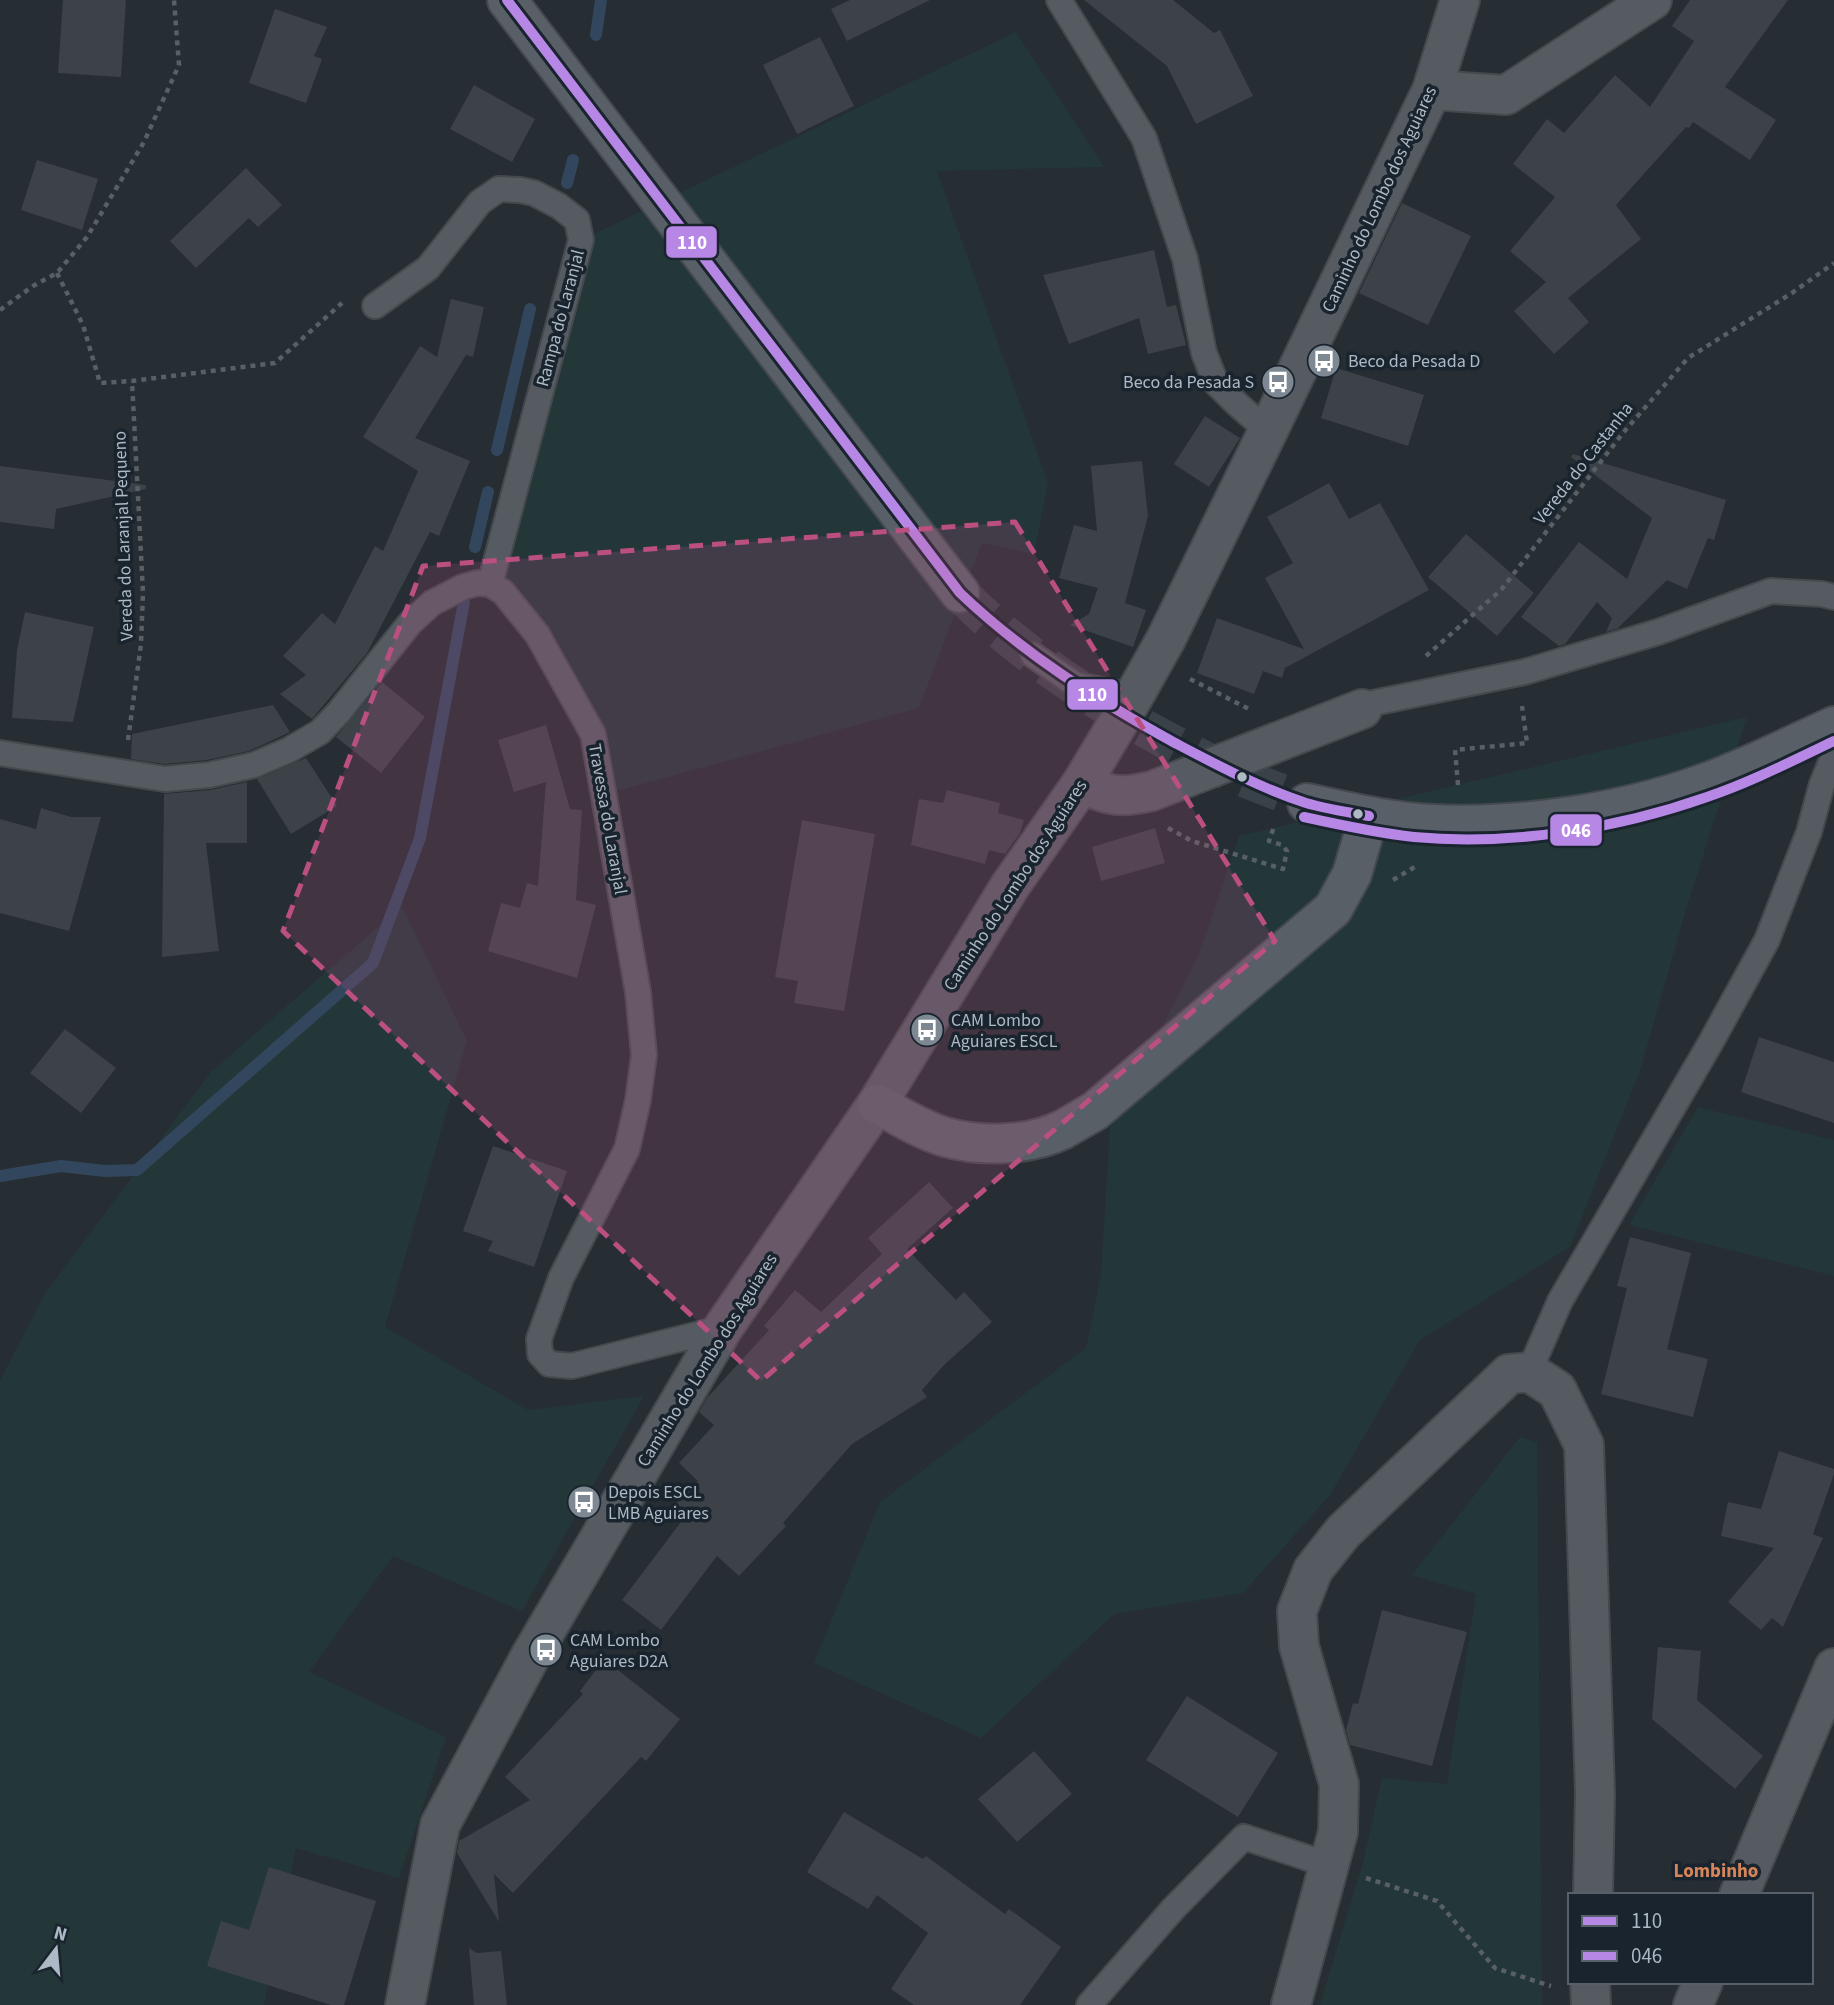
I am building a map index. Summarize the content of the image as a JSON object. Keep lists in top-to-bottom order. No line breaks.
{"streets":{"street":["Caminho do Lombo dos Aguiares"],"lane":["Rampa do Laranjal","Travessa do Laranjal"],"path":["Vereda do Castanha","Vereda do Laranjal Pequeno"]},"crossings":[["Caminho do Lombo dos Aguiares","Travessa do Laranjal"],["Rampa do Laranjal","Travessa do Laranjal"]],"districts":["Lombinho"],"places":{"bus stop":["Beco da Pesada D","Beco da Pesada S","CAM Lombo Aguiares ESCL","Depois ESCL LMB Aguiares","CAM Lombo Aguiares D2A"]},"lines":["transit line 110","transit line 046"],"legend":["110","046"],"north":"top"}
